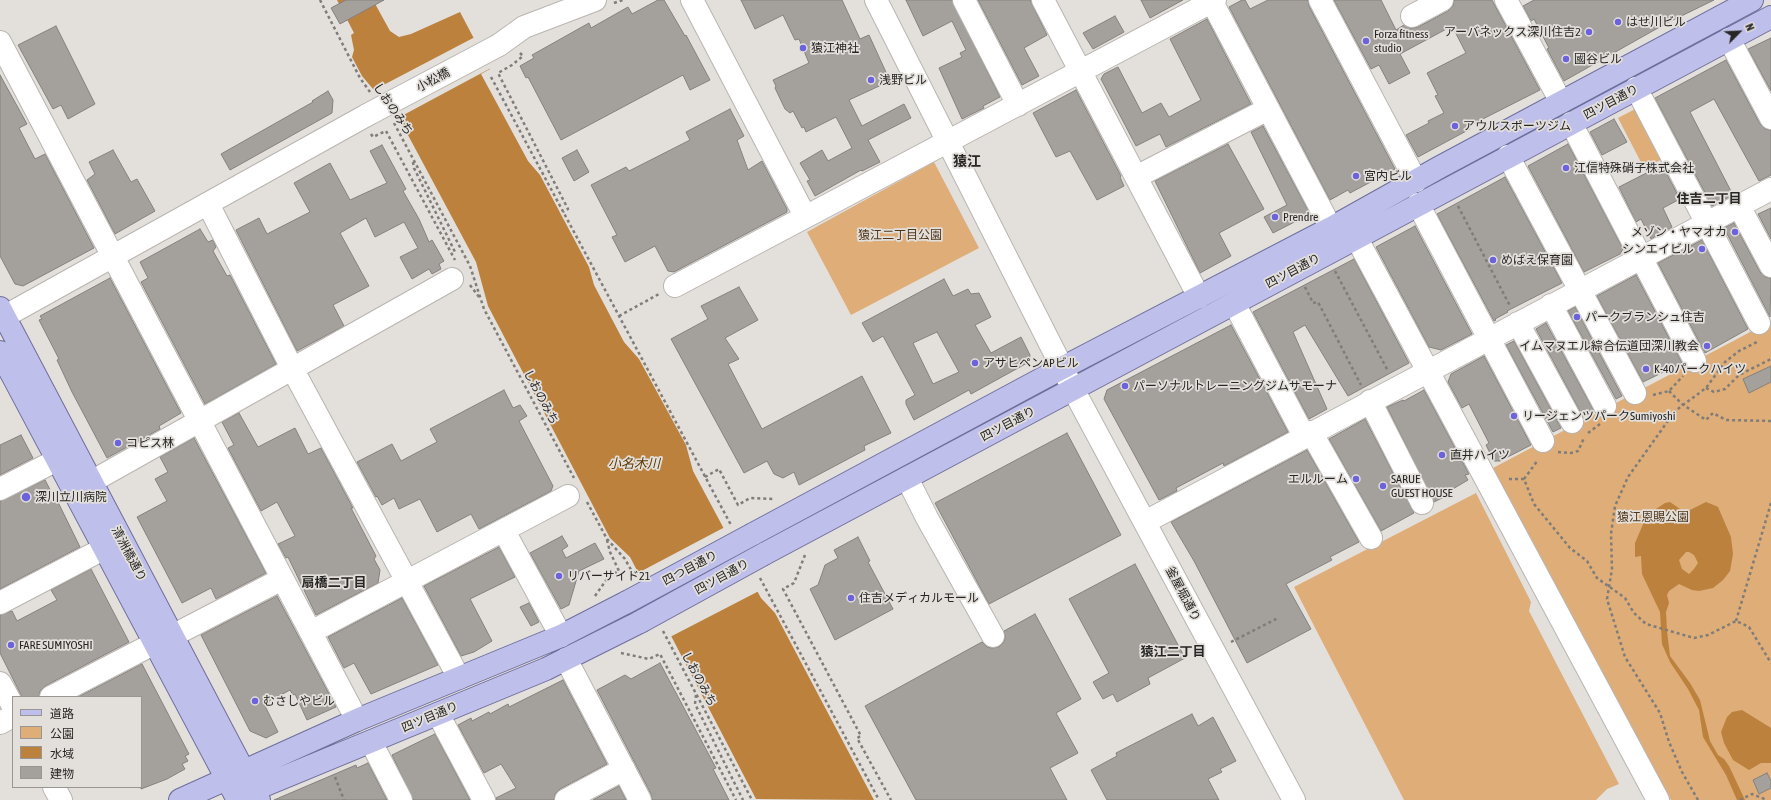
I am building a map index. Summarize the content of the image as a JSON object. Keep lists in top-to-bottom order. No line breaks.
{"streets":{"main road":["四ツ目通り","清洲橋通り","四つ目通り"],"street":["小松橋","釜屋堀通り"],"path":["しおのみち"]},"crossings":[["小松橋","しおのみち"],["小松橋","清洲橋通り"],["四ツ目通り","清洲橋通り"],["四ツ目通り","四つ目通り"],["四ツ目通り","釜屋堀通り"]],"districts":["猿江","住吉二丁目","扇橋二丁目","猿江二丁目"],"water":["小名木川"],"parks":["猿江二丁目公園","猿江恩賜公園"],"places":["はせ川ビル","アーバネックス深川住吉2","Forza fitness studio","猿江神社","國谷ビル","浅野ビル","アウルスポーツジム","江信特殊硝子株式会社","宮内ビル","Prendre","メゾン・ヤマオカ","シンエイビル","めばえ保育園","パークブランシュ住吉","イムマヌエル綜合伝道団深川教会","アサヒペンAPビル","K-40パークハイツ","パーソナルトレーニングジムサモーナ","リージェンツパークSumiyoshi","コピス林","直井ハイツ","エルルーム","SARUE GUEST HOUSE","深川立川病院","リバーサイド21","住吉メディカルモール","FARE SUMIYOSHI","むさしやビル"],"legend":["道路","公園","水域","建物"],"north":"top right"}
